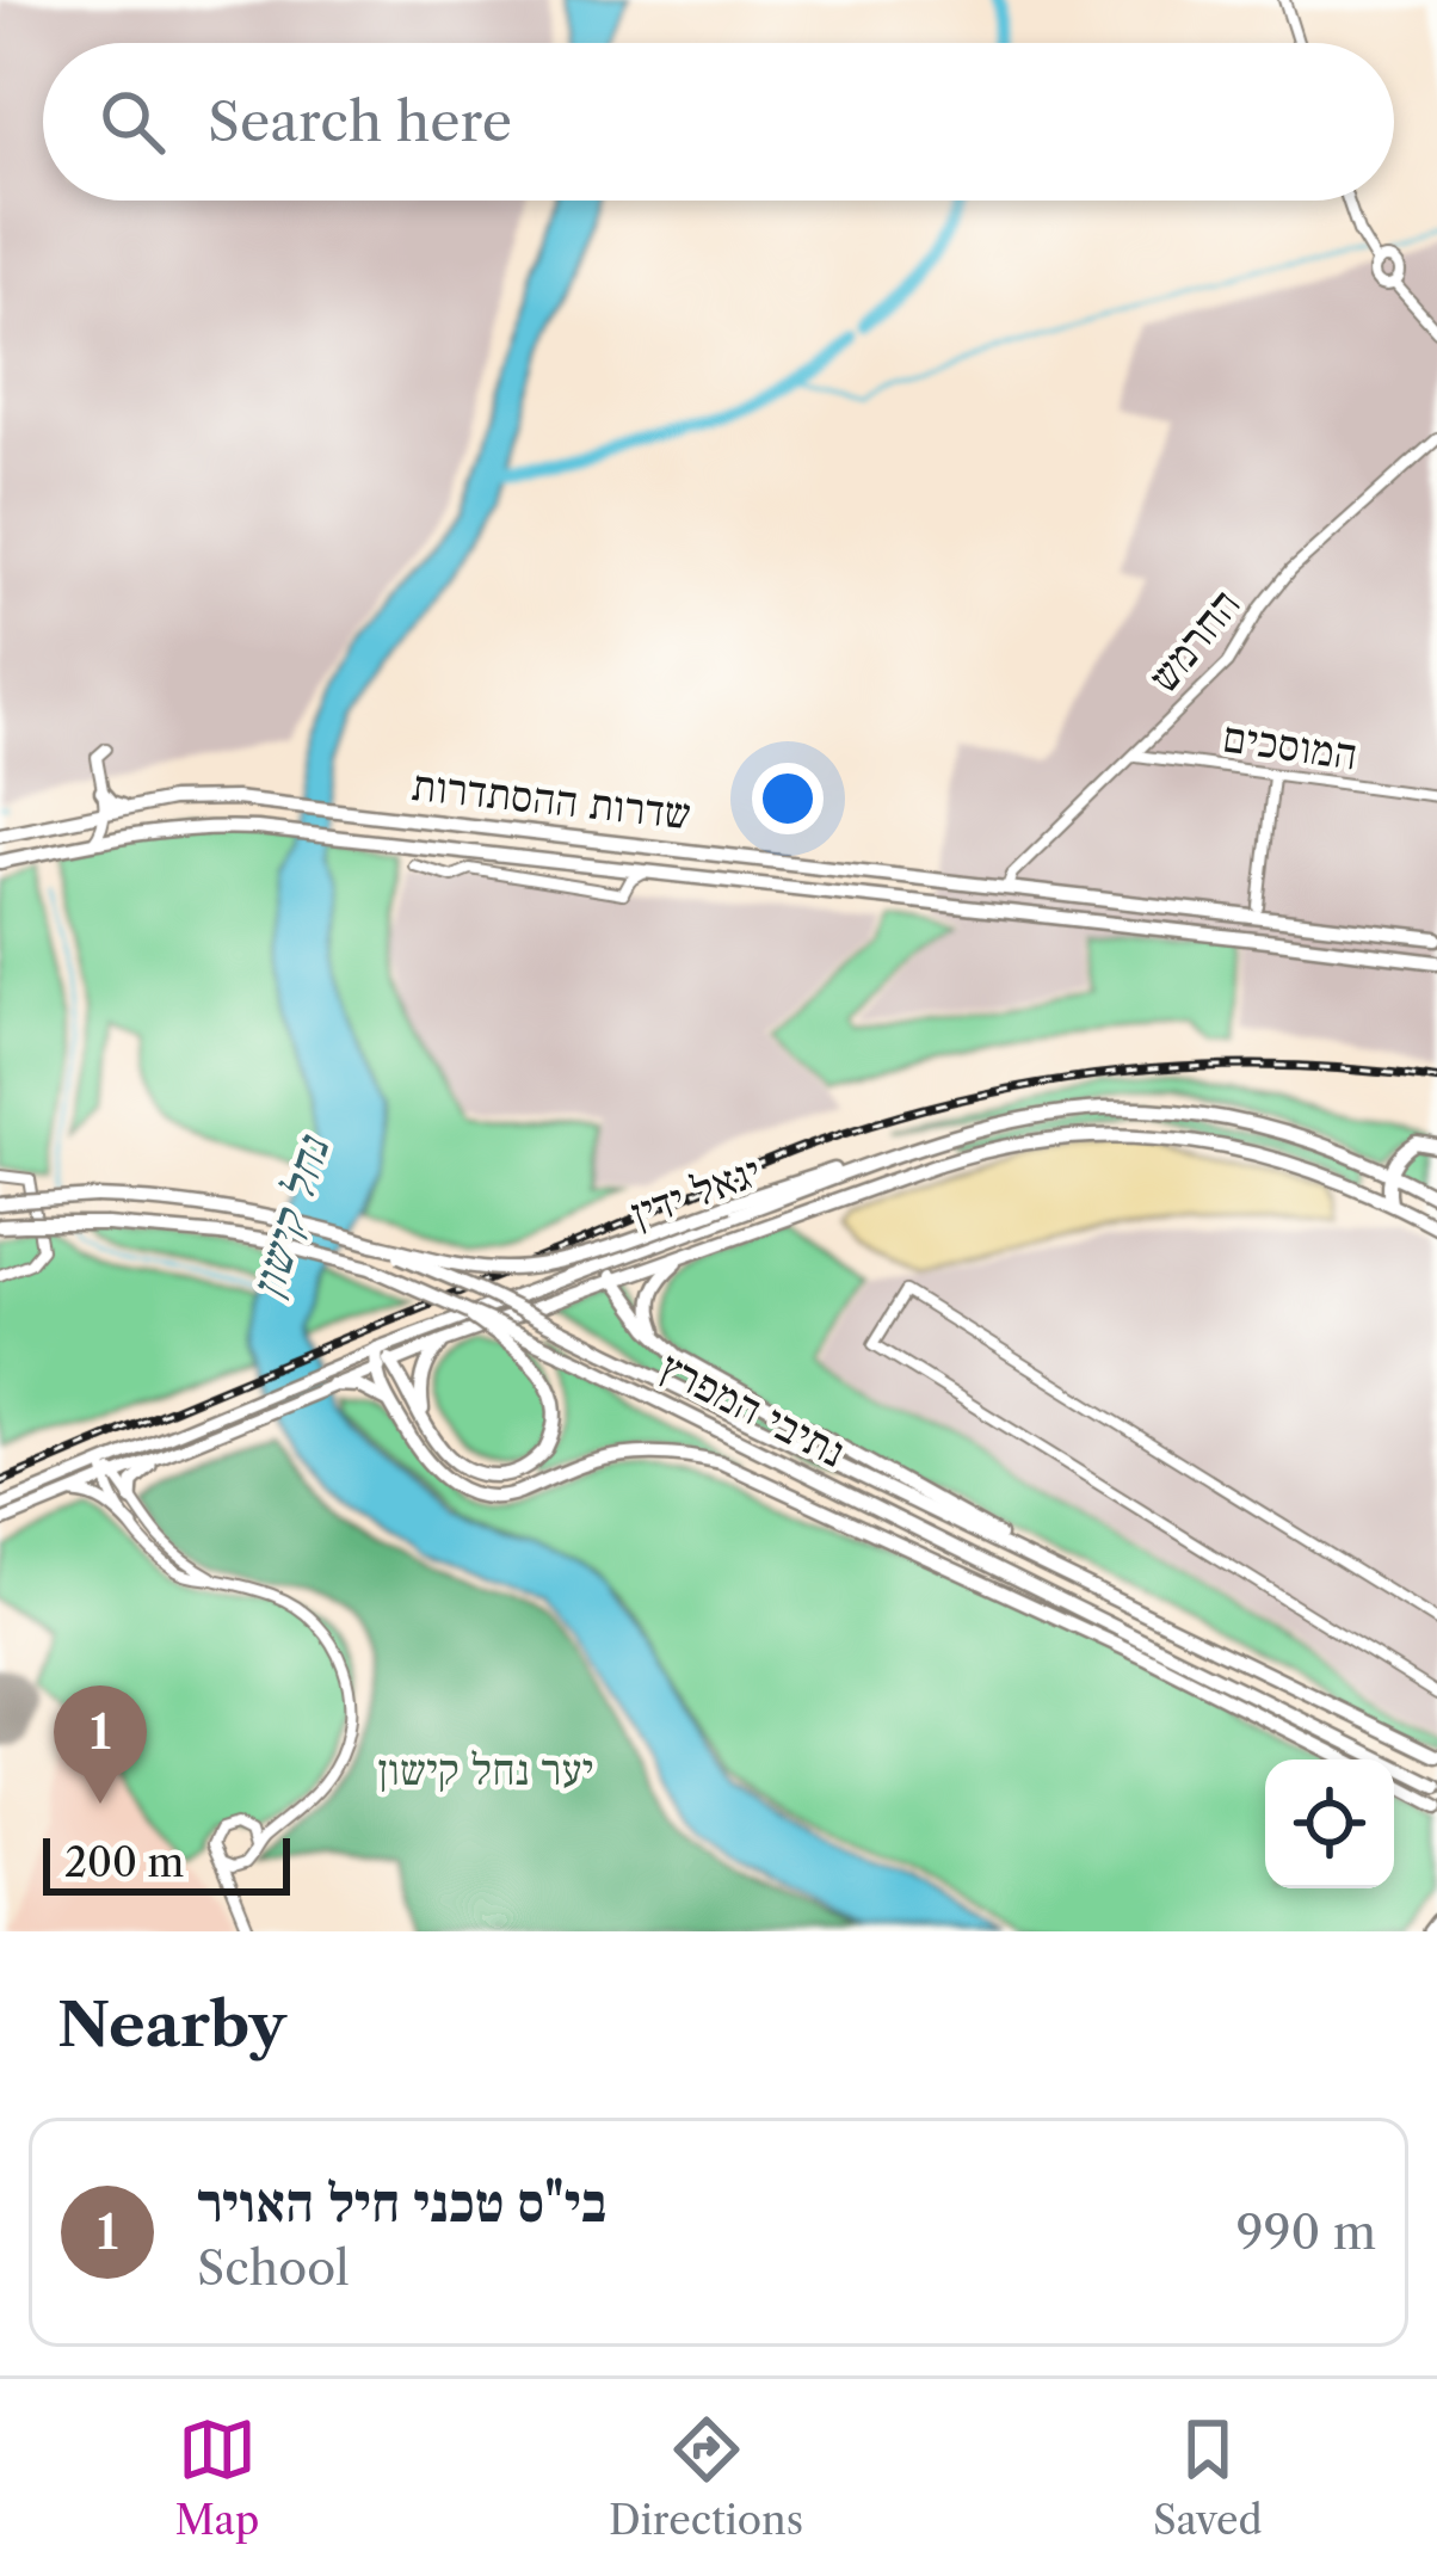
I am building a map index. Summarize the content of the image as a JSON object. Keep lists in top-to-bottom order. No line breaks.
{"streets":{"highway":["שדרות ההסתדרות","יגאל ידין","נתיבי המפרץ"],"street":["החרמש","המוסכים"]},"crossings":[["החרמש","המוסכים"],["החרמש","שדרות ההסתדרות"]],"water":["נחל קישון"],"parks":["יער נחל קישון"],"scale_bar":"200 m","page":{"search":"Search here","pins":"1","scale":"200 m","heading":"Nearby","list":[{"mark":"1","name":"בי\"ס טכני חיל האויר","note":"School","value":"990 m"}],"nav":["Map","Directions","Saved"]}}
